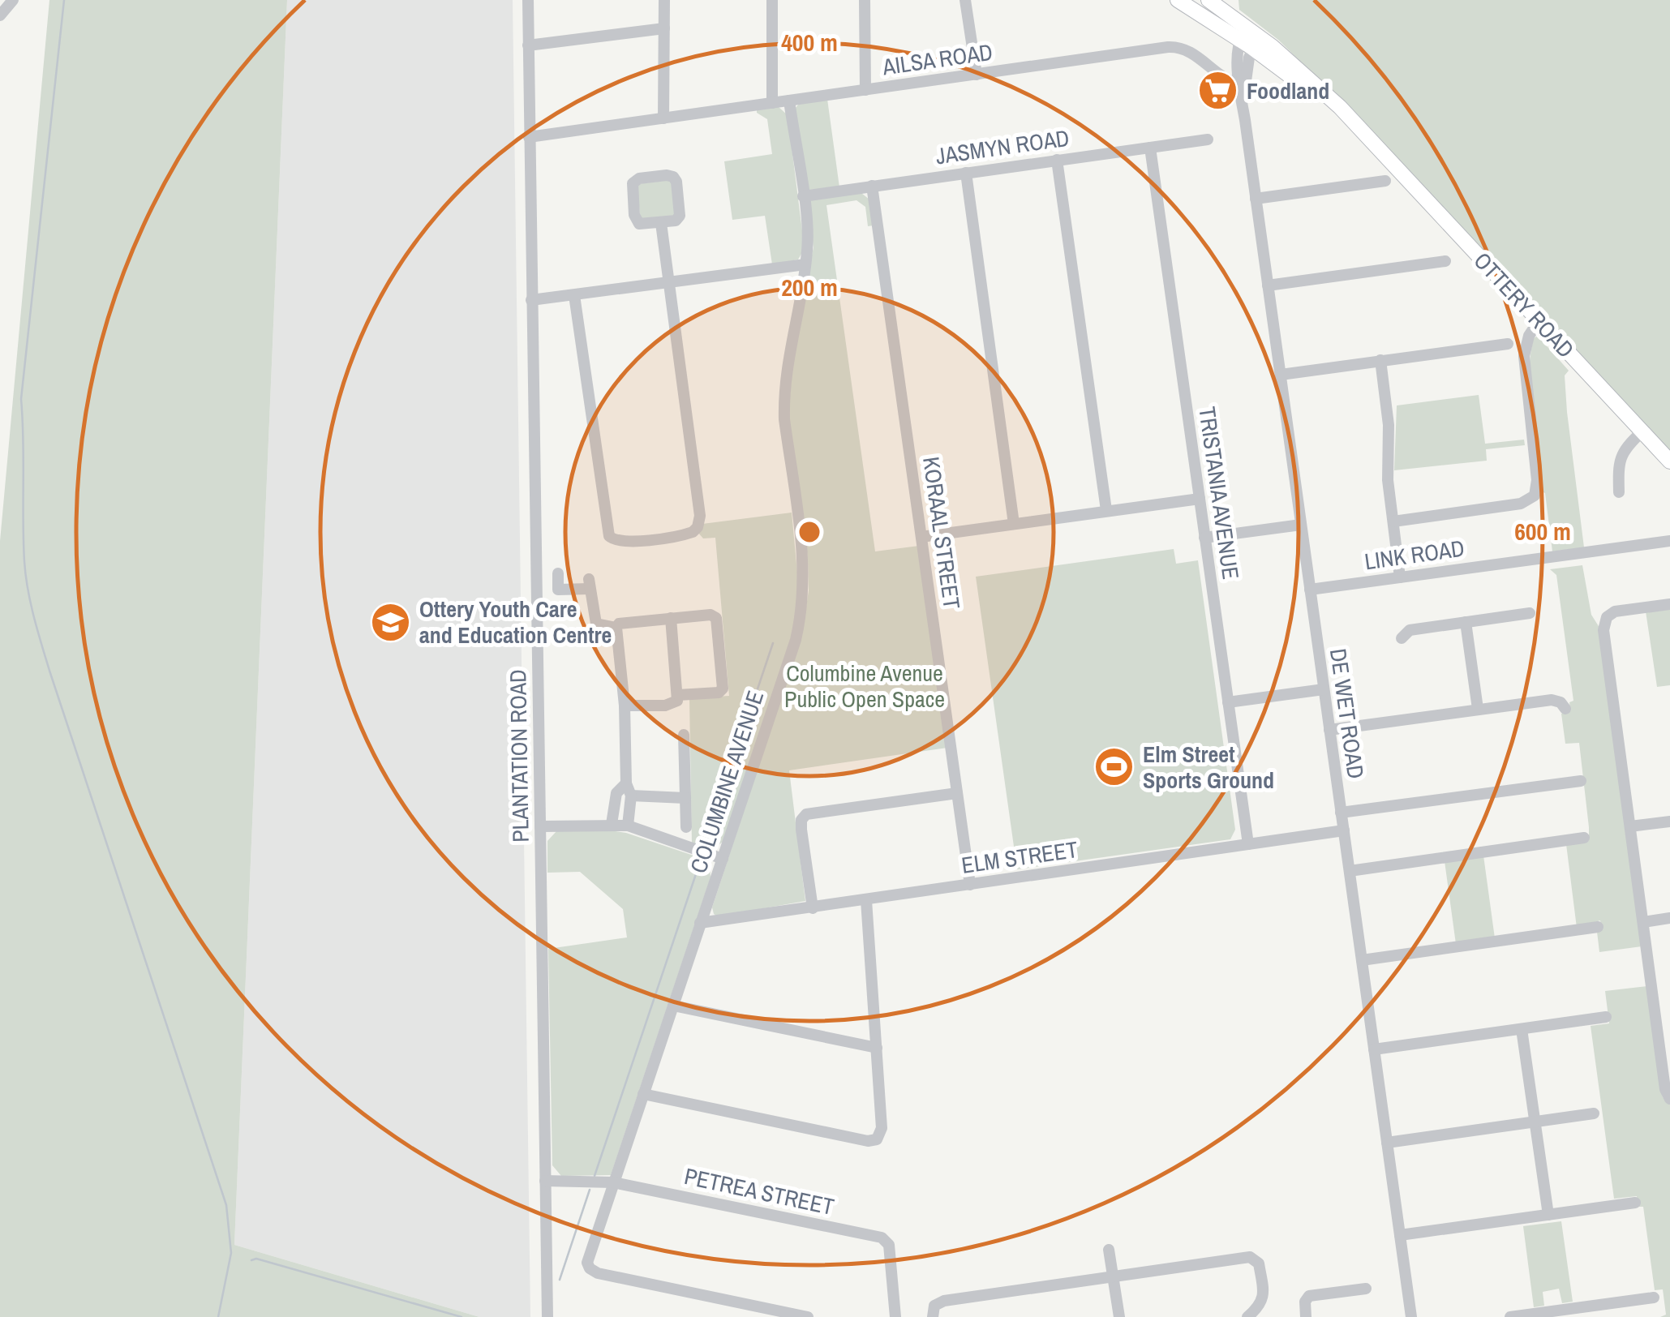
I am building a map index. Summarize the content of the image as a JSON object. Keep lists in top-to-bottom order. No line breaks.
{"streets":{"main road":["OTTERY ROAD"],"street":["AILSA ROAD","JASMYN ROAD","TRISTANIA AVENUE","KORAAL STREET","LINK ROAD","DE WET ROAD","PLANTATION ROAD","COLUMBINE AVENUE","ELM STREET","PETREA STREET"]},"crossings":[["AILSA ROAD","DE WET ROAD"],["AILSA ROAD","PLANTATION ROAD"],["AILSA ROAD","COLUMBINE AVENUE"],["JASMYN ROAD","TRISTANIA AVENUE"],["JASMYN ROAD","KORAAL STREET"],["JASMYN ROAD","COLUMBINE AVENUE"],["OTTERY ROAD","DE WET ROAD"],["TRISTANIA AVENUE","ELM STREET"],["KORAAL STREET","ELM STREET"],["LINK ROAD","DE WET ROAD"],["DE WET ROAD","ELM STREET"],["PLANTATION ROAD","PETREA STREET"],["COLUMBINE AVENUE","ELM STREET"],["COLUMBINE AVENUE","PETREA STREET"]],"parks":["Columbine Avenue Public Open Space"],"places":{"supermarket":["Foodland"],"school or university":["Ottery Youth Care and Education Centre"],"sports":["Elm Street Sports Ground"]},"rings":["400 m","200 m","600 m"]}
